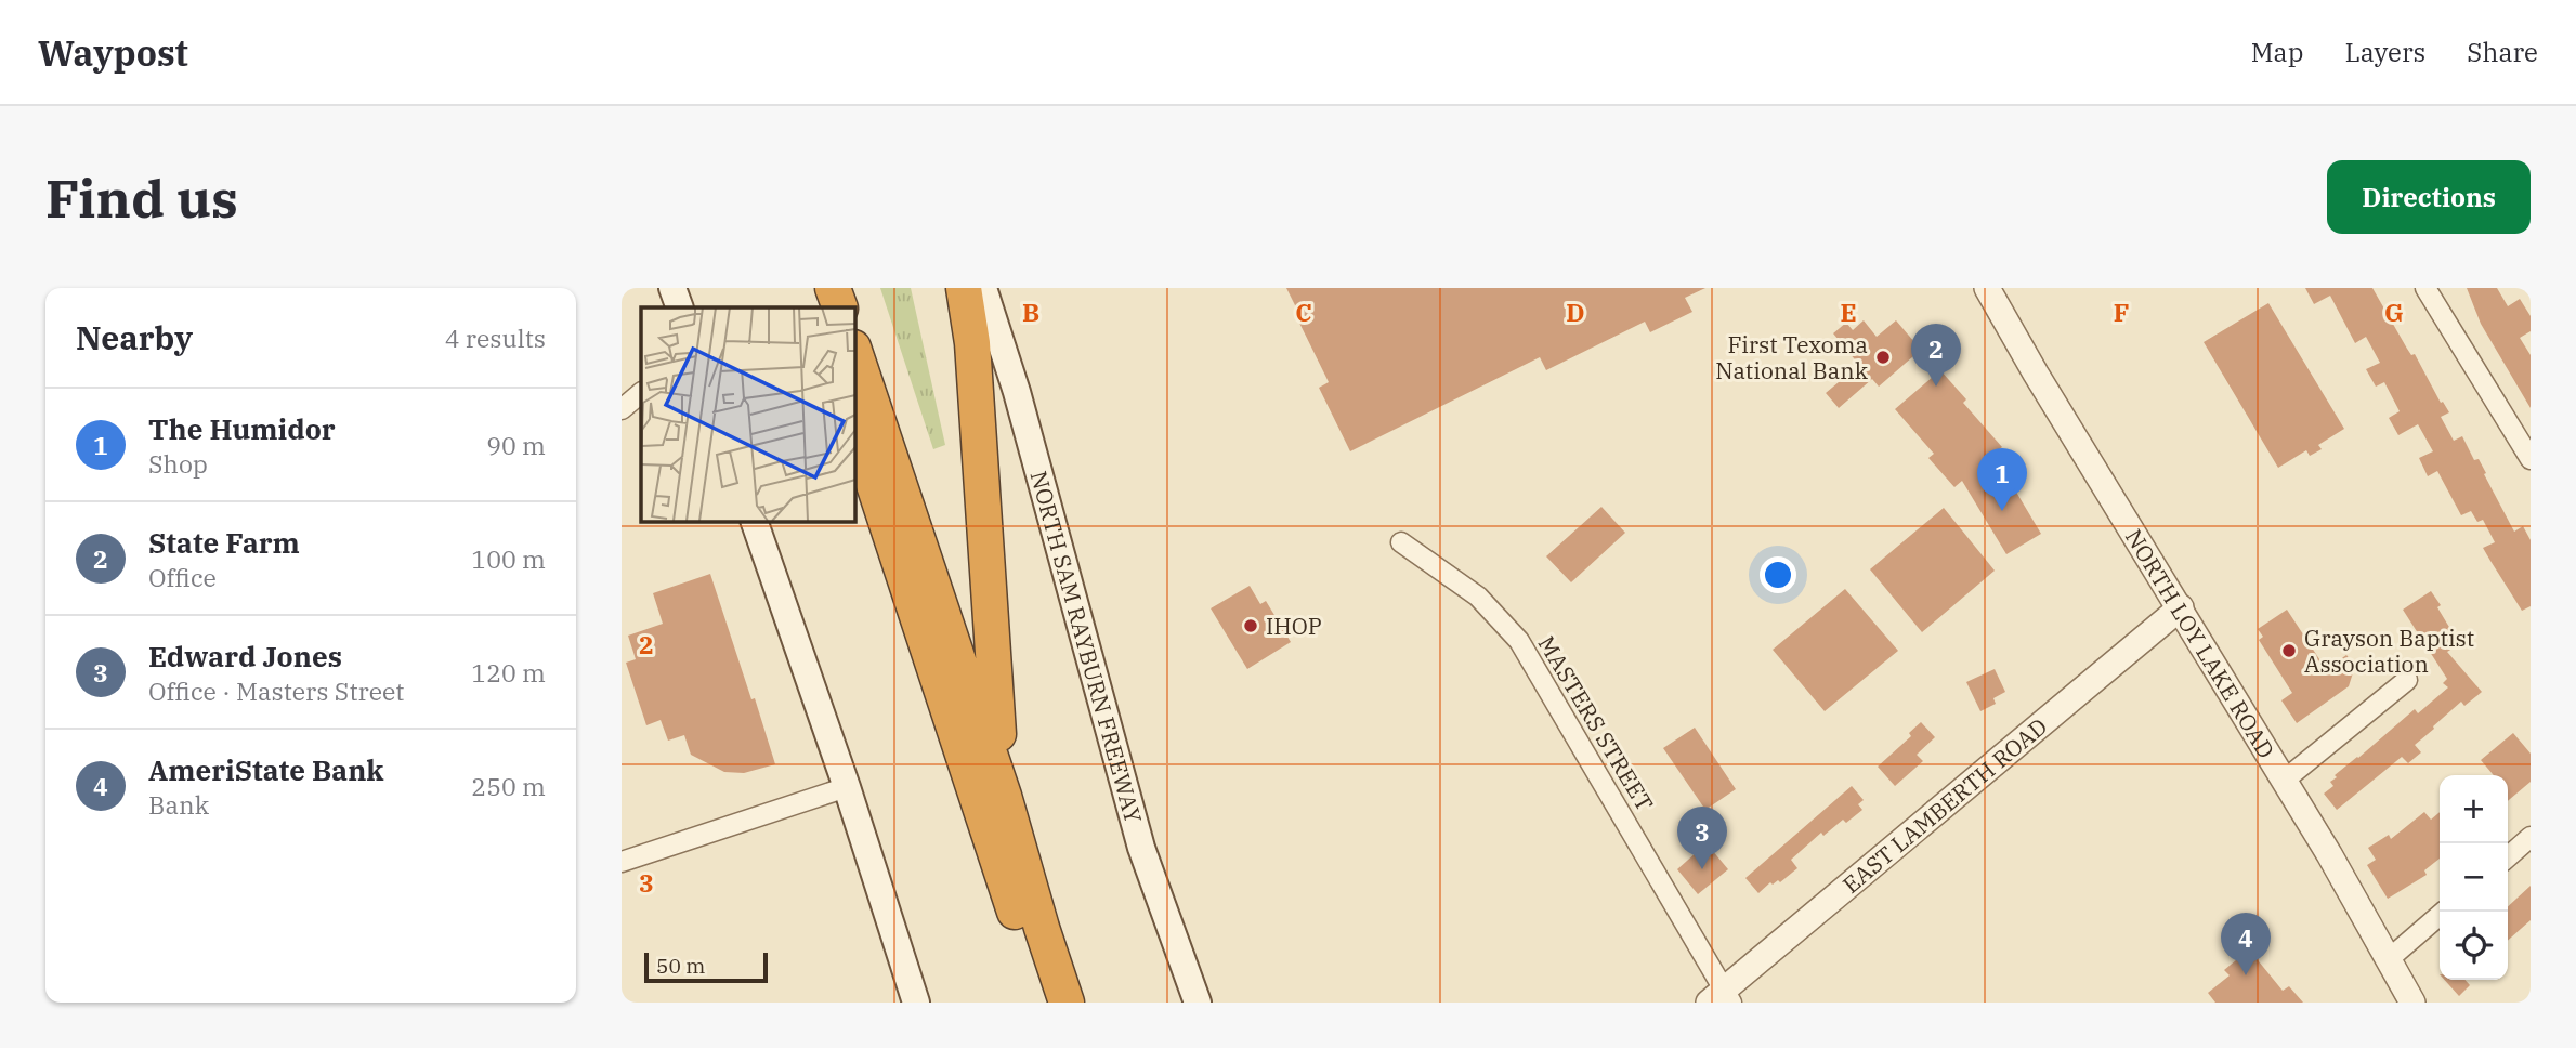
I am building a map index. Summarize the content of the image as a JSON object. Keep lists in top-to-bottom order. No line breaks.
{"streets":{"main road":["NORTH SAM RAYBURN FREEWAY"],"street":["NORTH LOY LAKE ROAD","MASTERS STREET","EAST LAMBERTH ROAD"]},"crossings":[["NORTH LOY LAKE ROAD","EAST LAMBERTH ROAD"],["MASTERS STREET","EAST LAMBERTH ROAD"]],"places":["First Texoma National Bank","IHOP","Grayson Baptist Association"],"scale_bar":"50 m","page":{"header":"Waypost","nav":["Map","Layers","Share"],"buttons":"Directions","title":"Find us","heading":["Nearby","4 results"],"pins":["2","1","3","4"],"list":[{"mark":"1","name":"The Humidor","note":"Shop","value":"90 m"},{"mark":"2","name":"State Farm","note":"Office","value":"100 m"},{"mark":"3","name":"Edward Jones","note":"Office · Masters Street","value":"120 m"},{"mark":"4","name":"AmeriState Bank","note":"Bank","value":"250 m"}],"map_buttons":["+","−"],"scale":"50 m"},"grid":{"columns":["B","C","D","E","F","G"],"rows":["2","3"]}}
